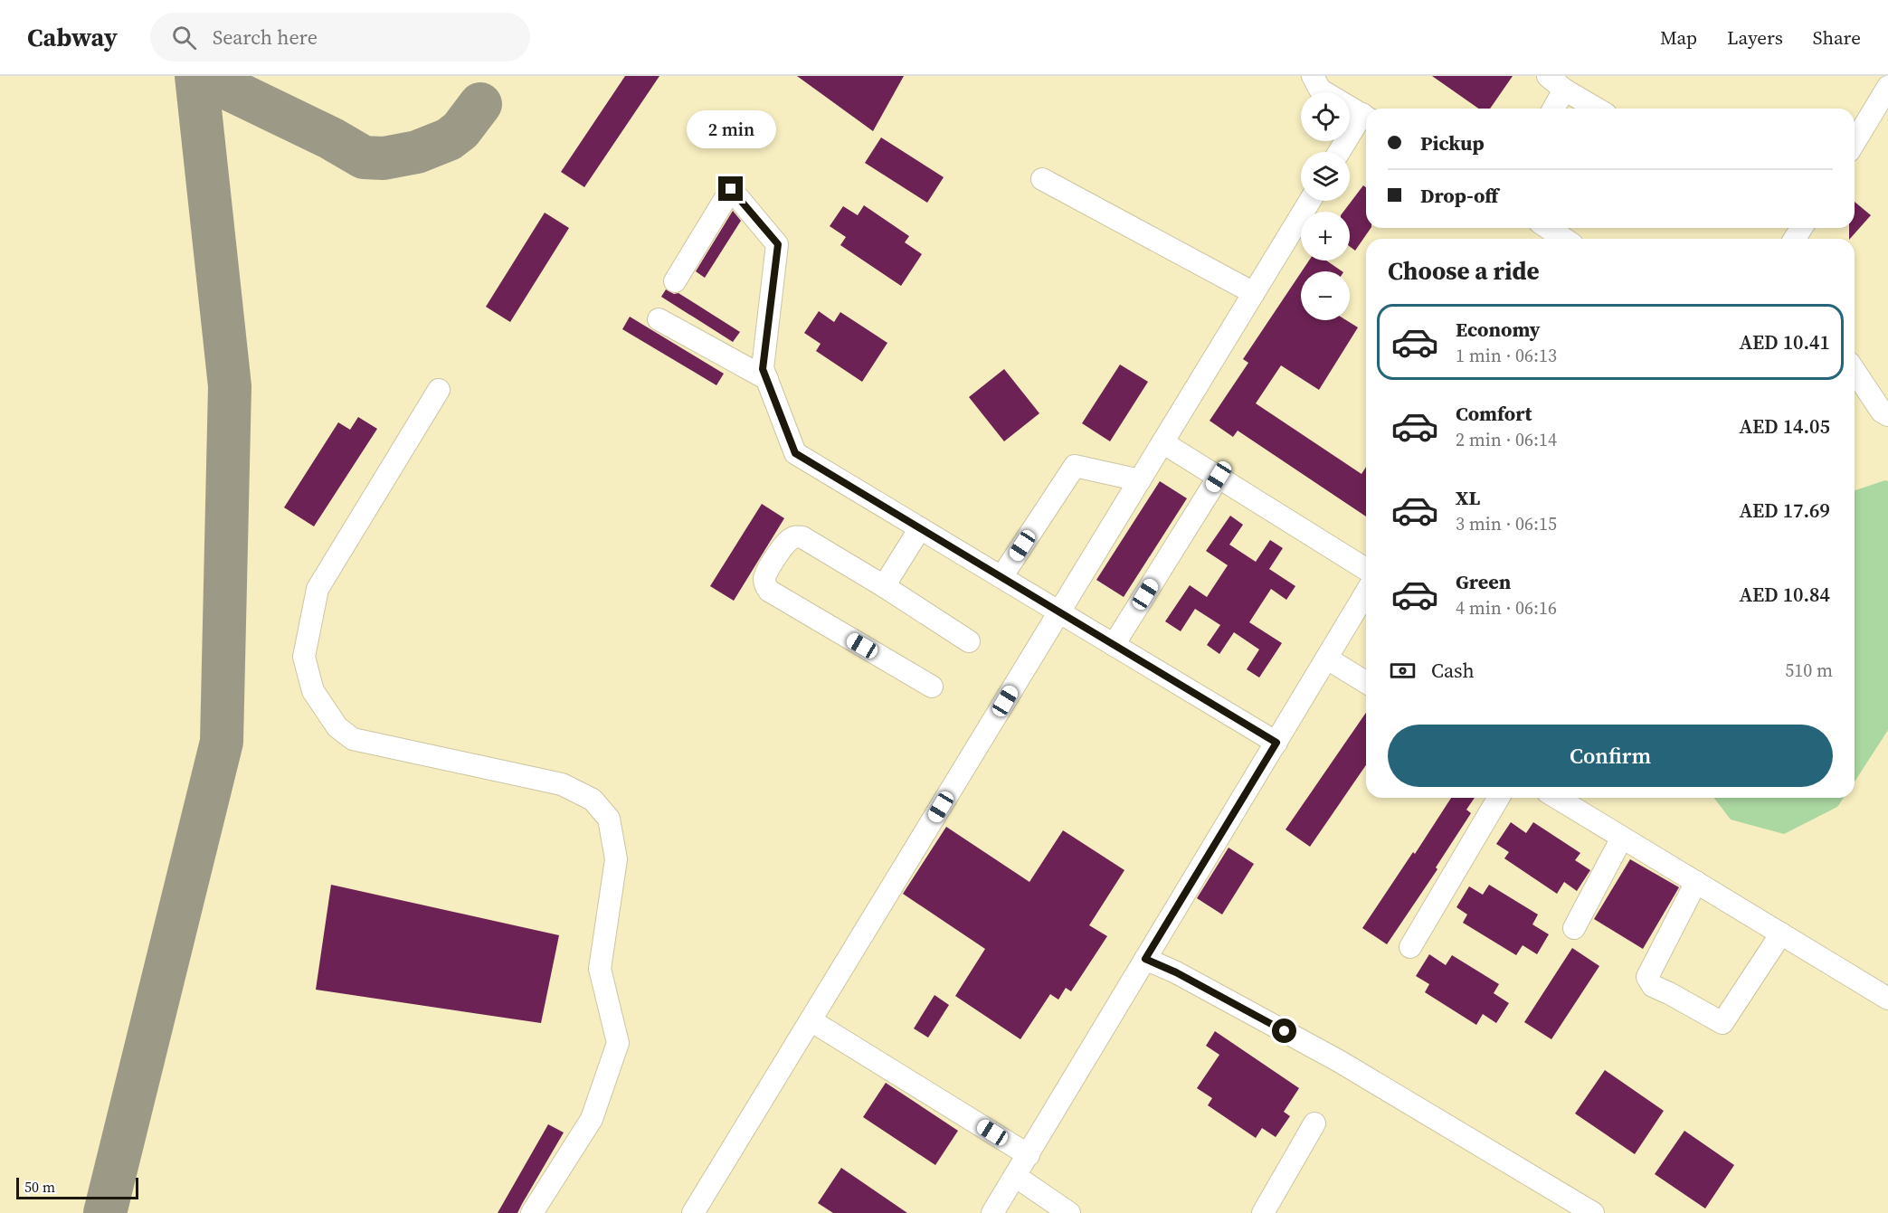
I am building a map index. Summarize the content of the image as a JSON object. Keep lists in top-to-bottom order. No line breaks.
{"scale_bar":"50 m","page":{"header":"Cabway","search":"Search here","nav":["Map","Layers","Share"],"map_buttons":["+","−"],"banner":["Pickup","Drop-off"],"bubble":"2 min","heading":"Choose a ride","list":[{"name":"Economy","note":"1 min · 06:13","value":"AED 10.41"},{"name":"Comfort","note":"2 min · 06:14","value":"AED 14.05"},{"name":"XL","note":"3 min · 06:15","value":"AED 17.69"},{"name":"Green","note":"4 min · 06:16","value":"AED 10.84"}],"pay":["Cash","510 m"],"buttons":"Confirm","scale":"50 m"}}
